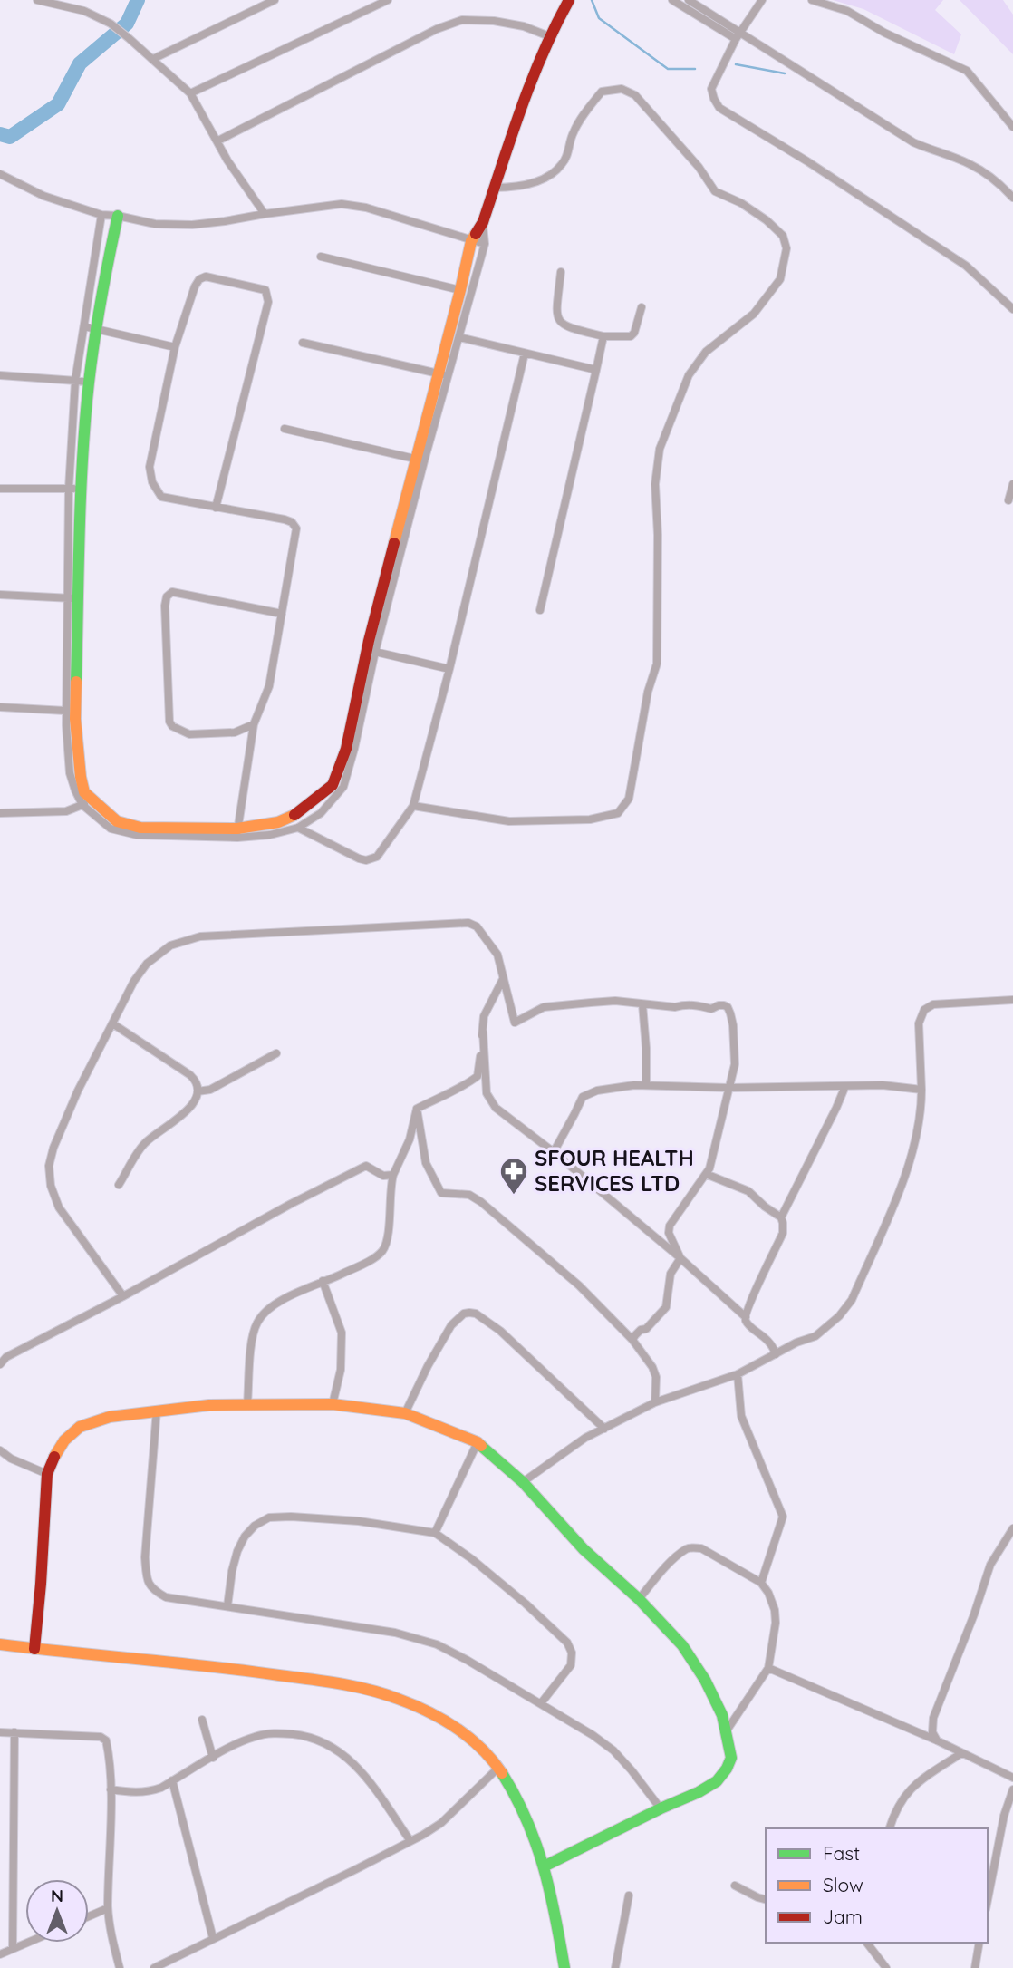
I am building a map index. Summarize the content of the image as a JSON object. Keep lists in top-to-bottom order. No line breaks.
{"places":{"pharmacy":["SFOUR HEALTH SERVICES LTD"]},"legend":["Fast","Slow","Jam"],"north":"top"}
